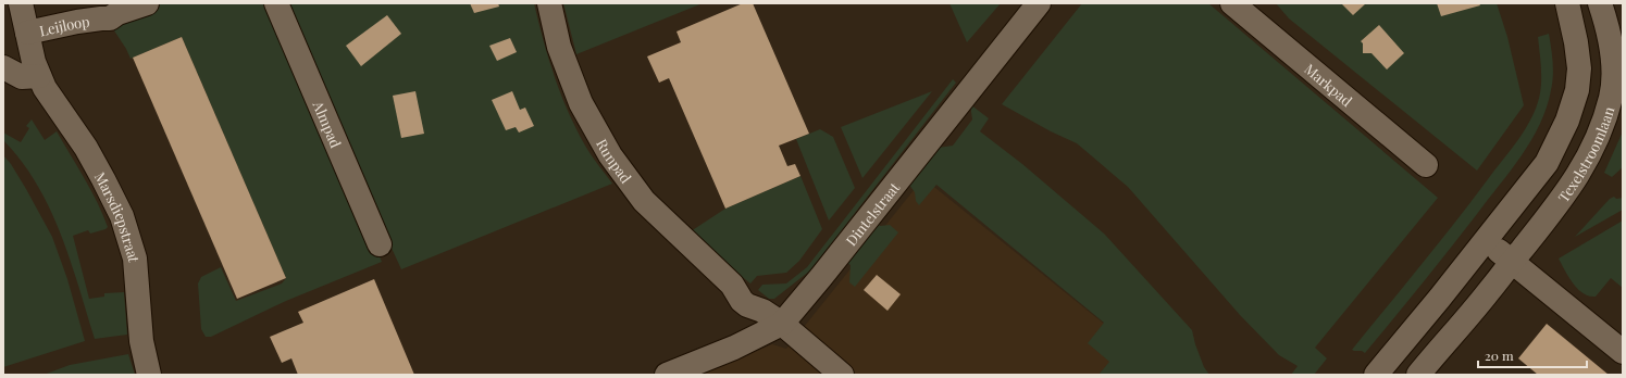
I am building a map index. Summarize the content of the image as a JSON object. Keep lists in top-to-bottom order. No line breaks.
{"streets":{"street":["Leijloop","Markpad","Almpad","Texelstroomlaan","Runpad","Dintelstraat","Marsdiepstraat"]},"crossings":[["Leijloop","Marsdiepstraat"],["Runpad","Dintelstraat"]],"scale_bar":"20 m"}
